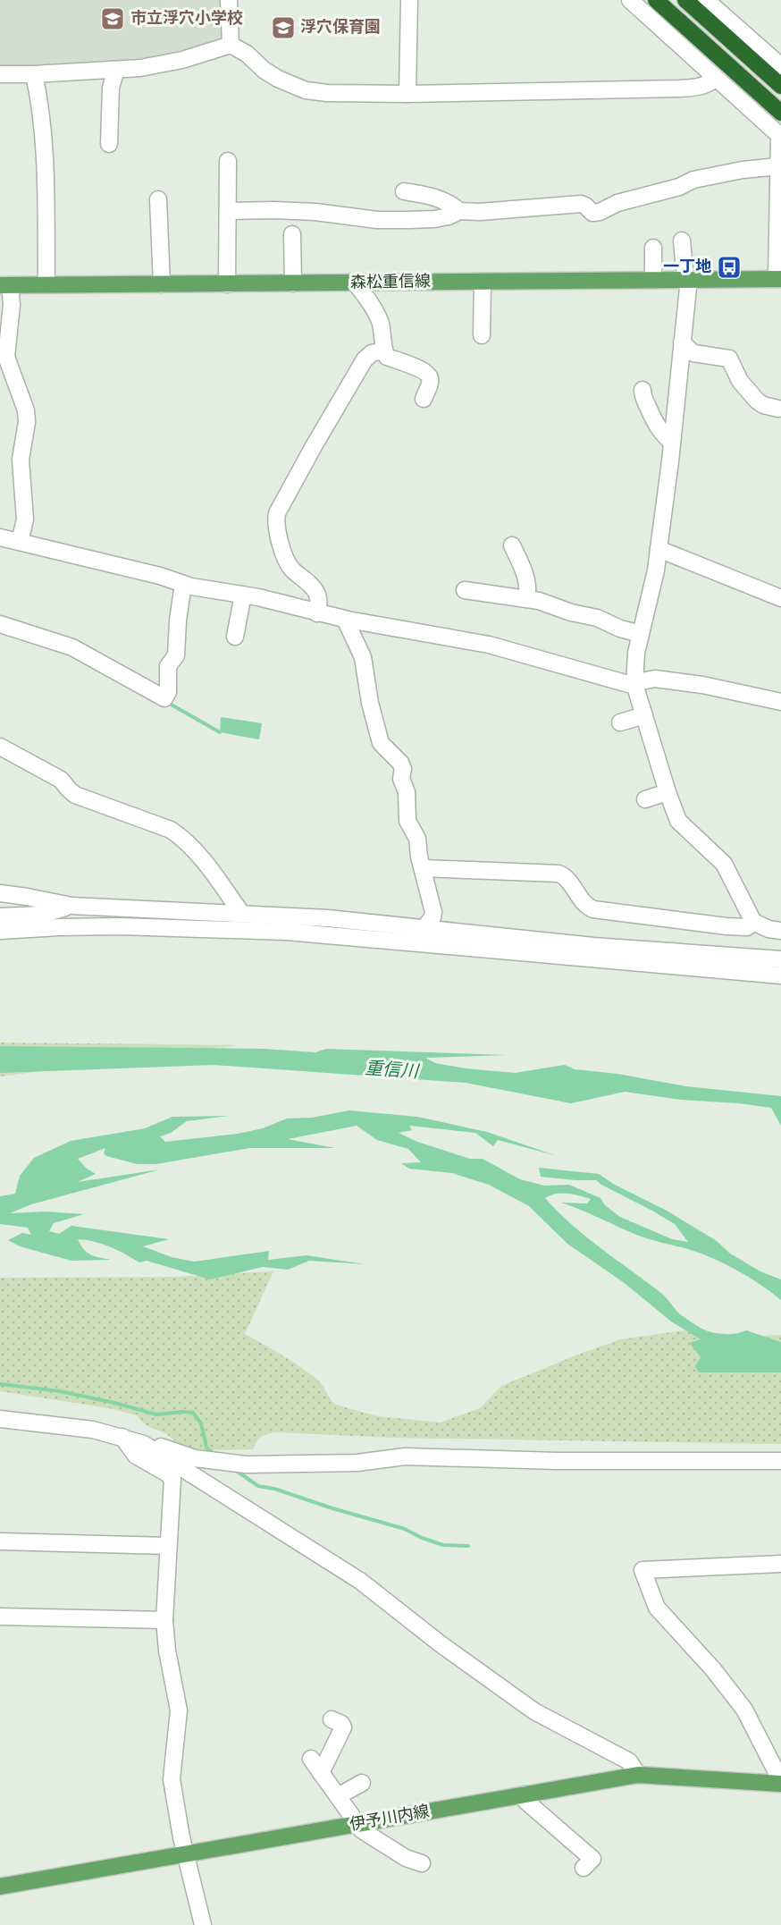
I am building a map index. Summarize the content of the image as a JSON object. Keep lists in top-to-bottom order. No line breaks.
{"streets":{"main road":["森松重信線","伊予川内線"]},"water":["重信川"],"places":{"school or university":["市立浮穴小学校","浮穴保育園"],"bus stop":["一丁地"]}}
